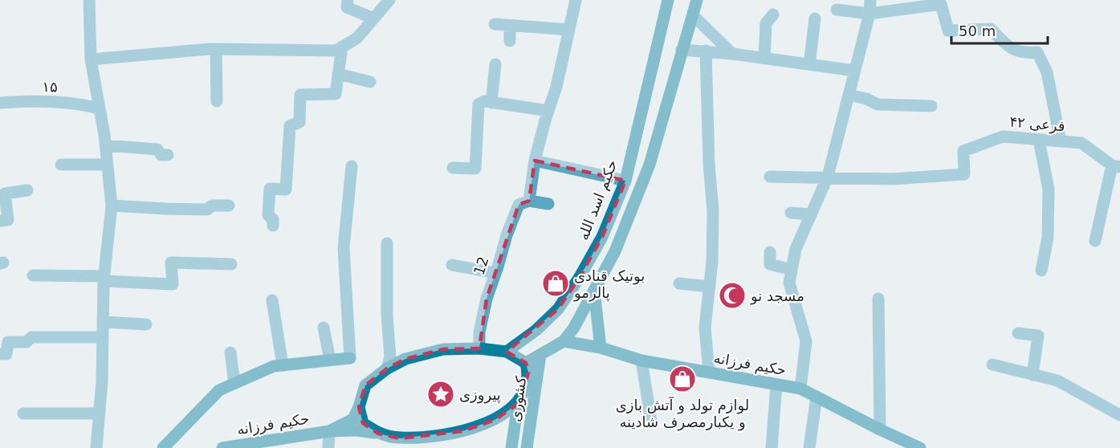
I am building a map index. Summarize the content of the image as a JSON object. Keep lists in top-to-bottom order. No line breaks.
{"streets":{"main road":["حکیم اسد الله","حکیم فرزانه","کشوری"],"street":["۱۵","فرعی ۴۲","12"]},"places":{"shop":["بوتیک قنادی پالرمو","لوازم تولد و آتش بازی و یکبارمصرف شادینه"],"mosque":["مسجد نو"],"place":["پیروزی"]},"scale_bar":"50 m"}
